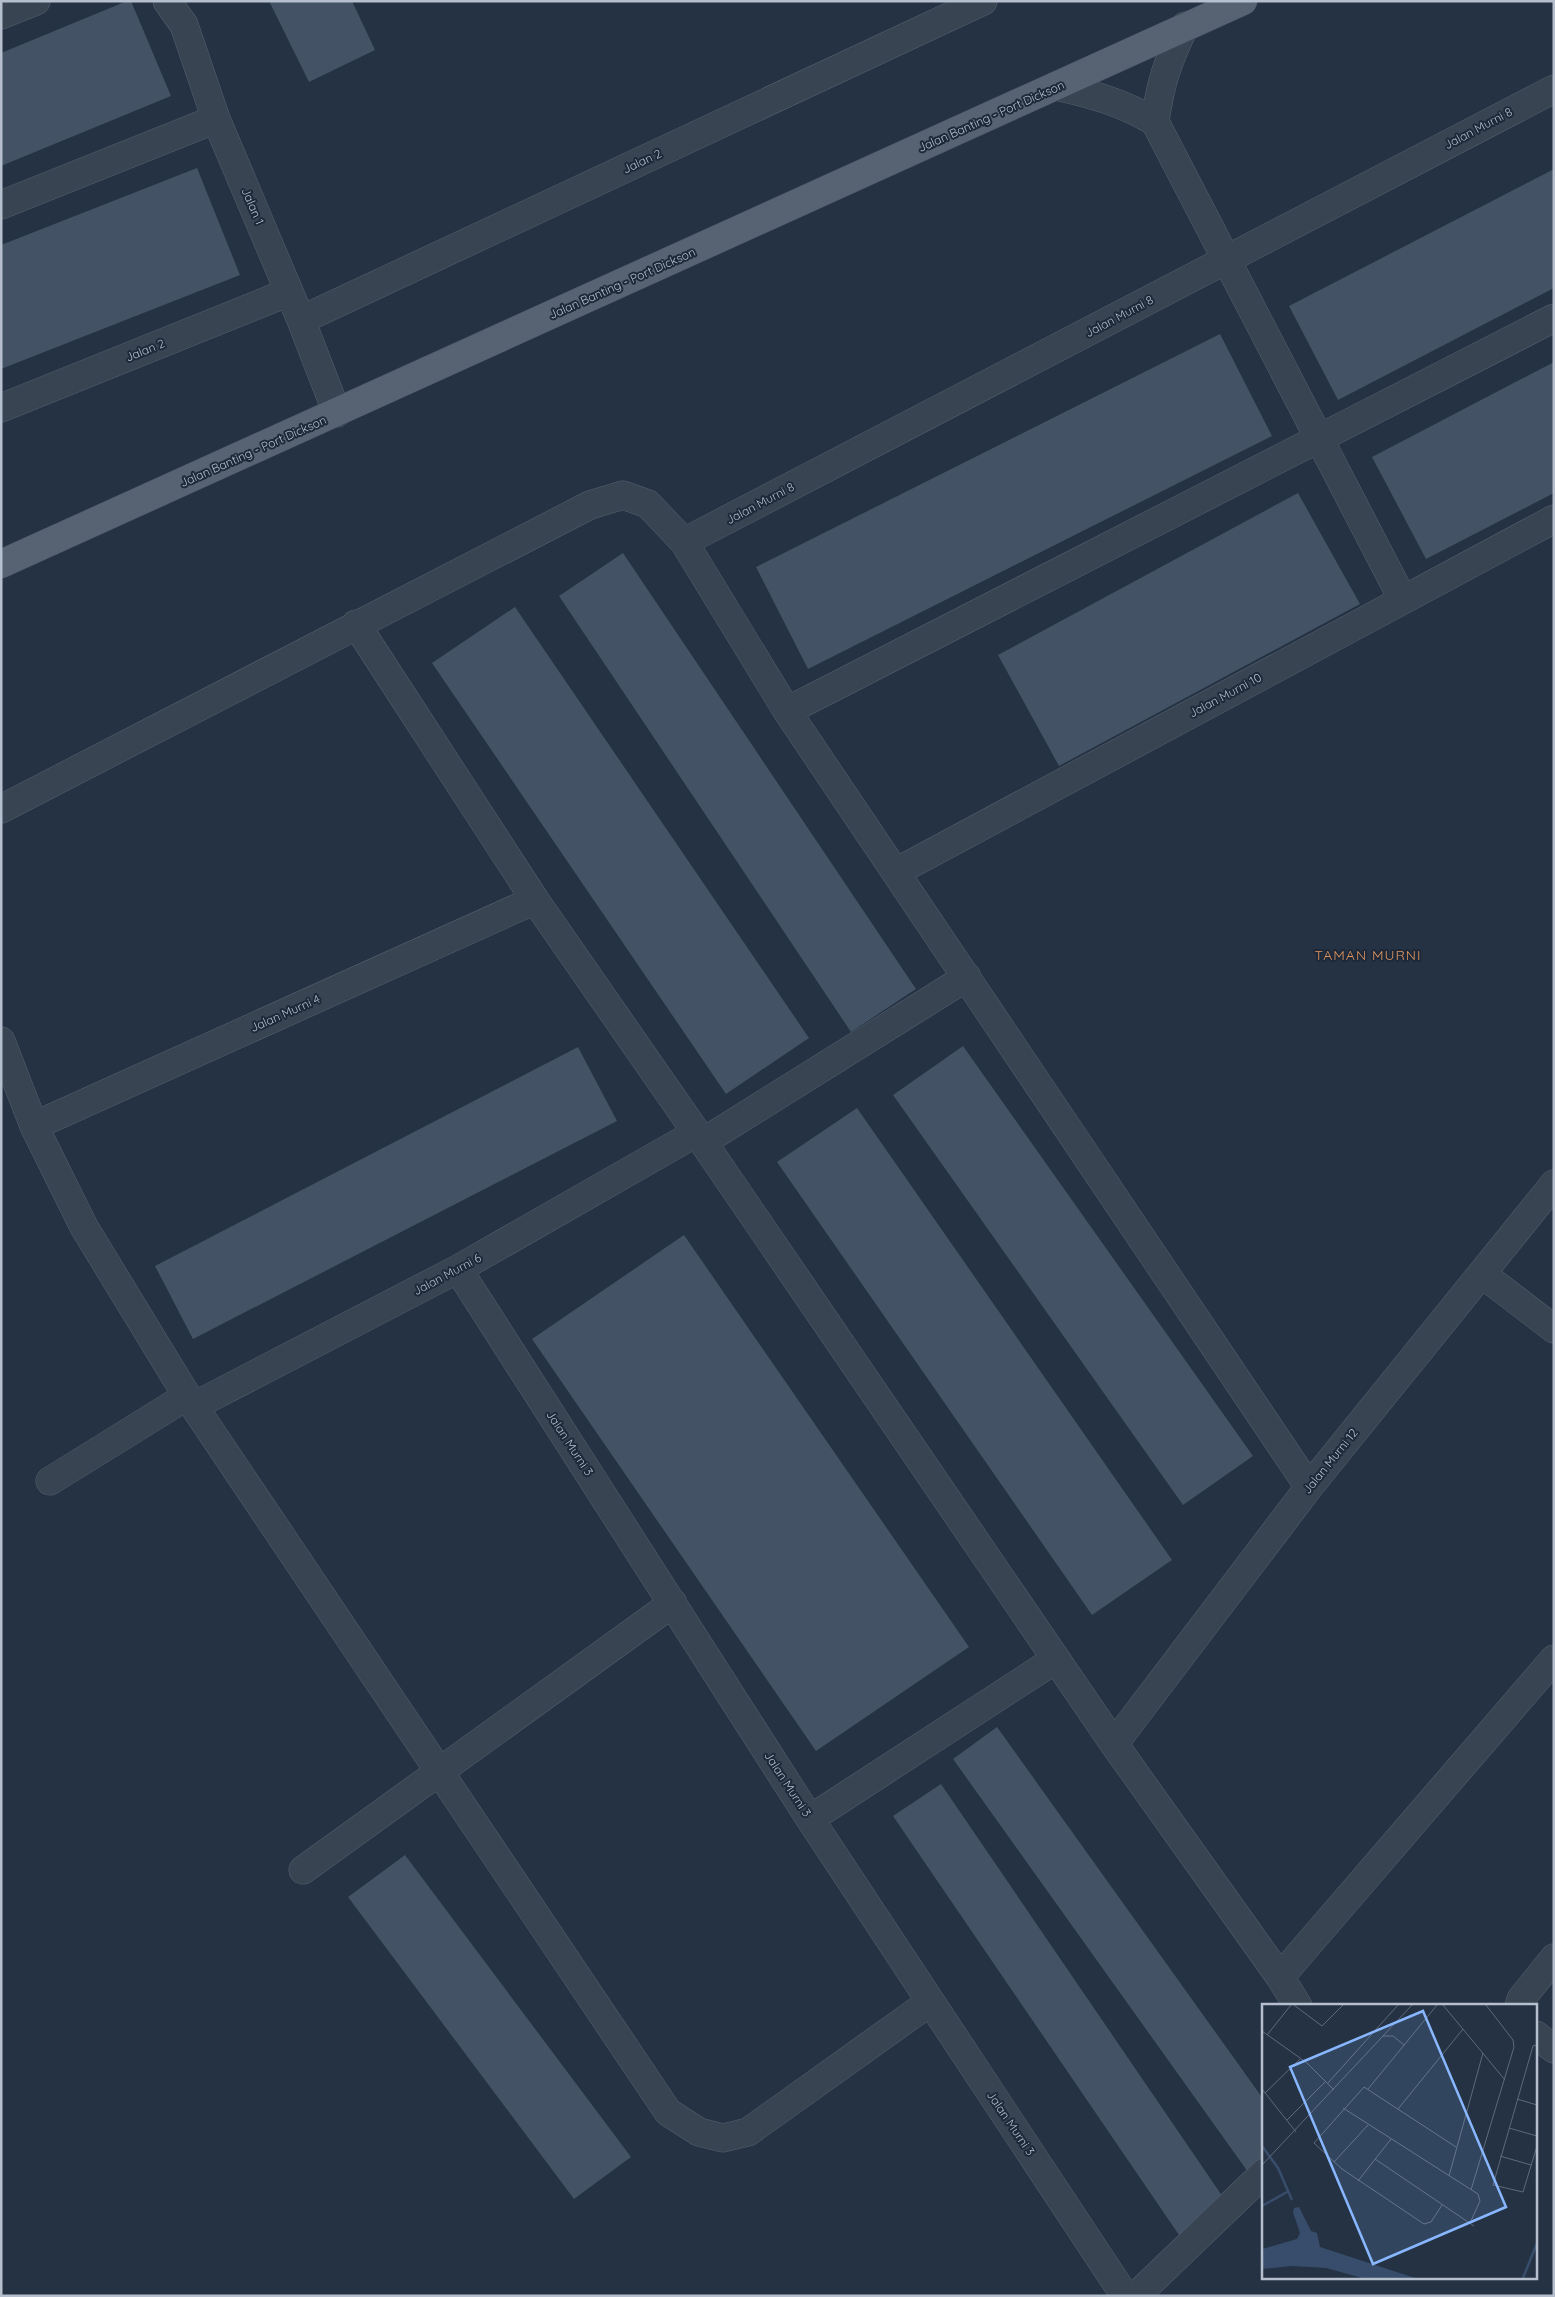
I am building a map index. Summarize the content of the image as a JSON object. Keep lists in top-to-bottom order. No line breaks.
{"streets":{"main road":["Jalan Banting - Port Dickson"],"street":["Jalan Murni 8","Jalan 2","Jalan 1","Jalan Murni 10","Jalan Murni 4","Jalan Murni 6","Jalan Murni 3","Jalan Murni 12"]},"crossings":[["Jalan Banting - Port Dickson","Jalan 1"],["Jalan 2","Jalan 1"],["Jalan Murni 6","Jalan Murni 3"]],"districts":["TAMAN MURNI"]}
